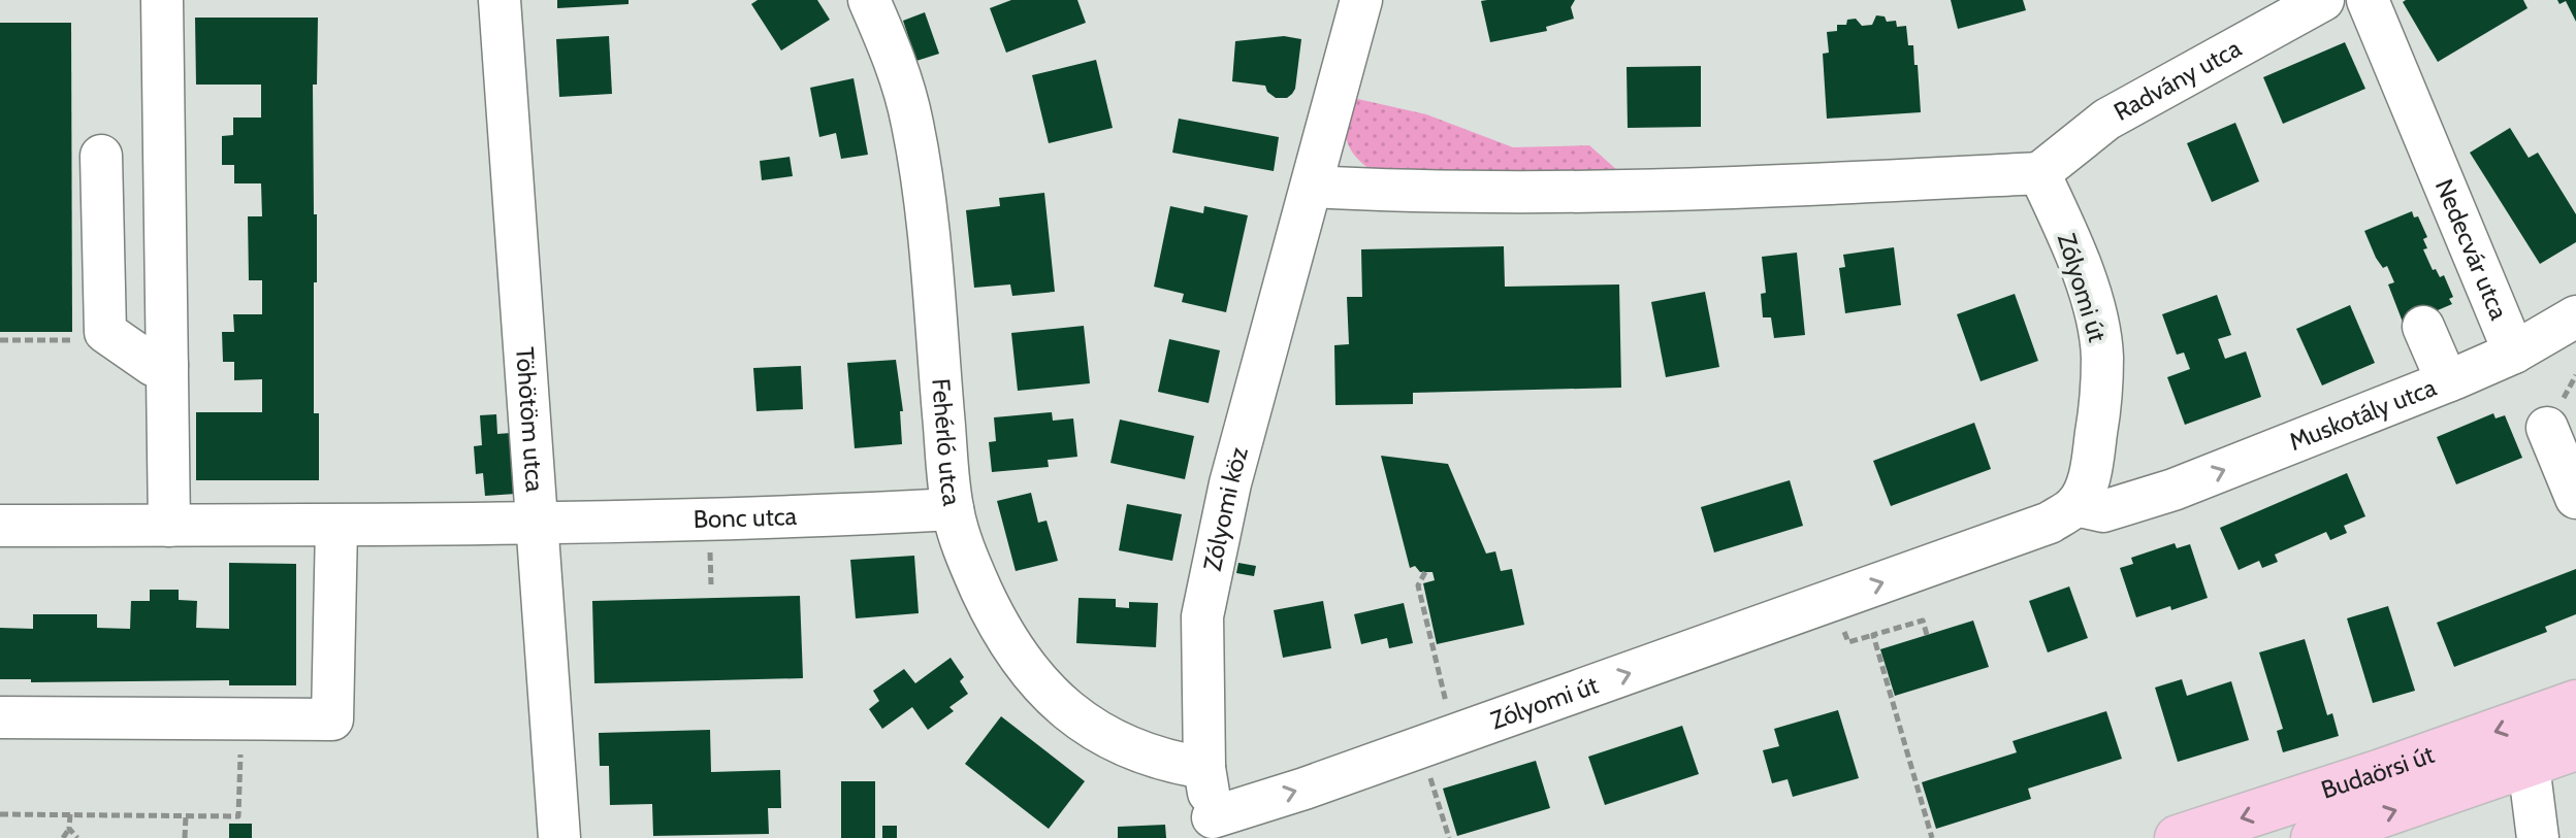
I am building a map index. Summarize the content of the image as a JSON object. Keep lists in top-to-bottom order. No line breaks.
{"streets":{"main road":["Budaörsi út"],"street":["Radvány utca","Nedecvár utca","Zólyomi út","Muskotály utca","Töhötöm utca","Fehérló utca","Zólyomi köz","Bonc utca"]},"crossings":[["Radvány utca","Zólyomi út"],["Nedecvár utca","Muskotály utca"],["Zólyomi út","Muskotály utca"],["Zólyomi út","Zólyomi köz"],["Töhötöm utca","Bonc utca"],["Fehérló utca","Zólyomi köz"],["Fehérló utca","Bonc utca"]],"one_way":["Zólyomi út","Muskotály utca"]}
